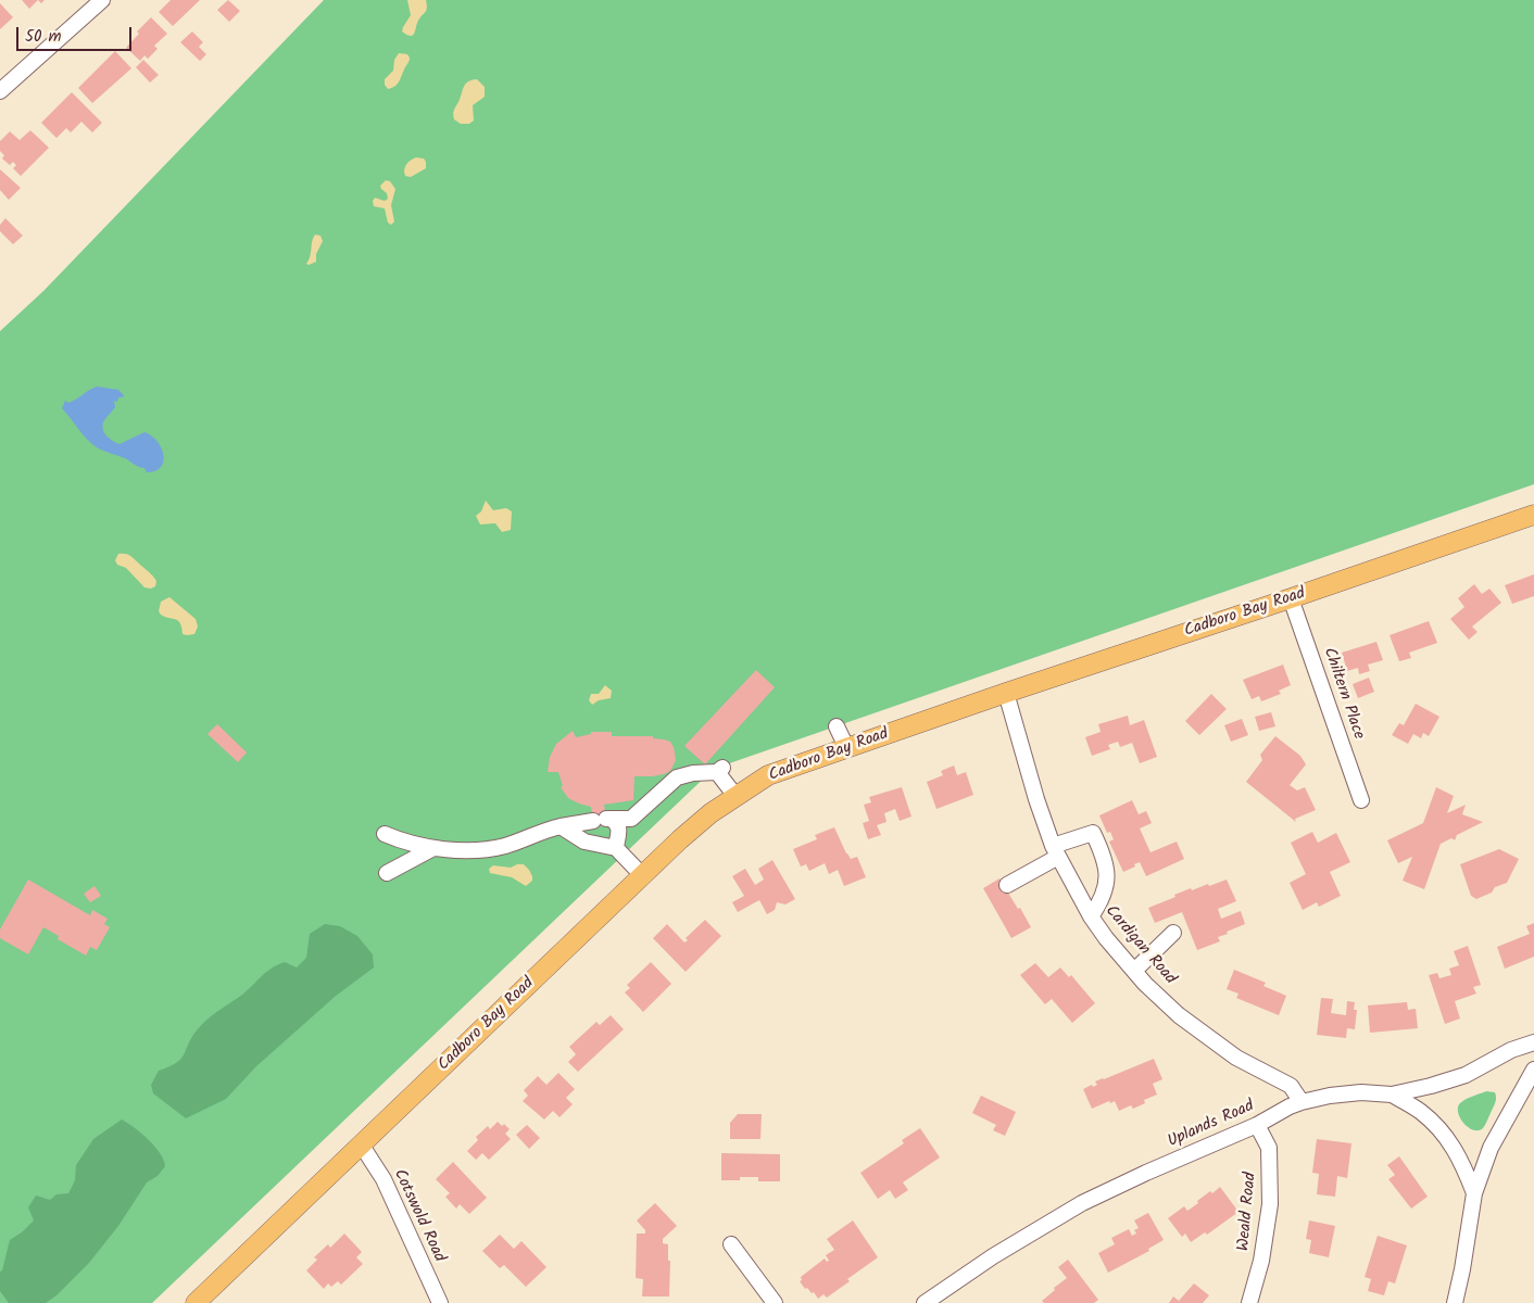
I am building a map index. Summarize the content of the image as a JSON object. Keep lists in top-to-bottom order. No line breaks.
{"streets":{"main road":["Cadboro Bay Road"],"street":["Chiltern Place","Cardigan Road","Uplands Road","Weald Road","Cotswold Road"]},"crossings":[["Cadboro Bay Road","Chiltern Place"],["Cadboro Bay Road","Cardigan Road"],["Cadboro Bay Road","Cotswold Road"],["Cardigan Road","Uplands Road"],["Uplands Road","Weald Road"]],"scale_bar":"50 m"}
